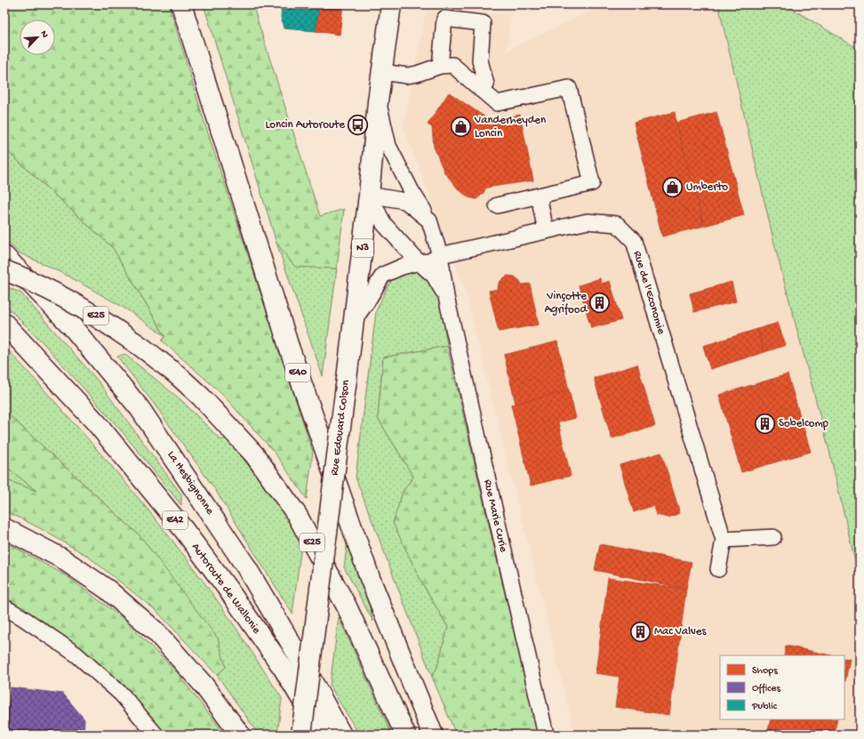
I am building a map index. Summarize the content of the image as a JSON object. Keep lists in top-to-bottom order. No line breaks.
{"streets":{"main road":["N3","E25","E40","Rue Edouard Colson","La Hesbignonne","E42","Autoroute de Wallonie"],"street":["Rue de l'Economie","Rue Marie Curie"]},"crossings":[["N3","Rue Edouard Colson"],["Rue de l'Economie","Rue Edouard Colson"]],"places":{"bus stop":["Loncin Autoroute"],"shop":["Vanderheyden Loncin","Umberto"],"building":["Vinçotte Agrifood","Sobelcomp","Mac Valves"]},"legend":["Shops","Offices","Public"],"north":"top right"}
